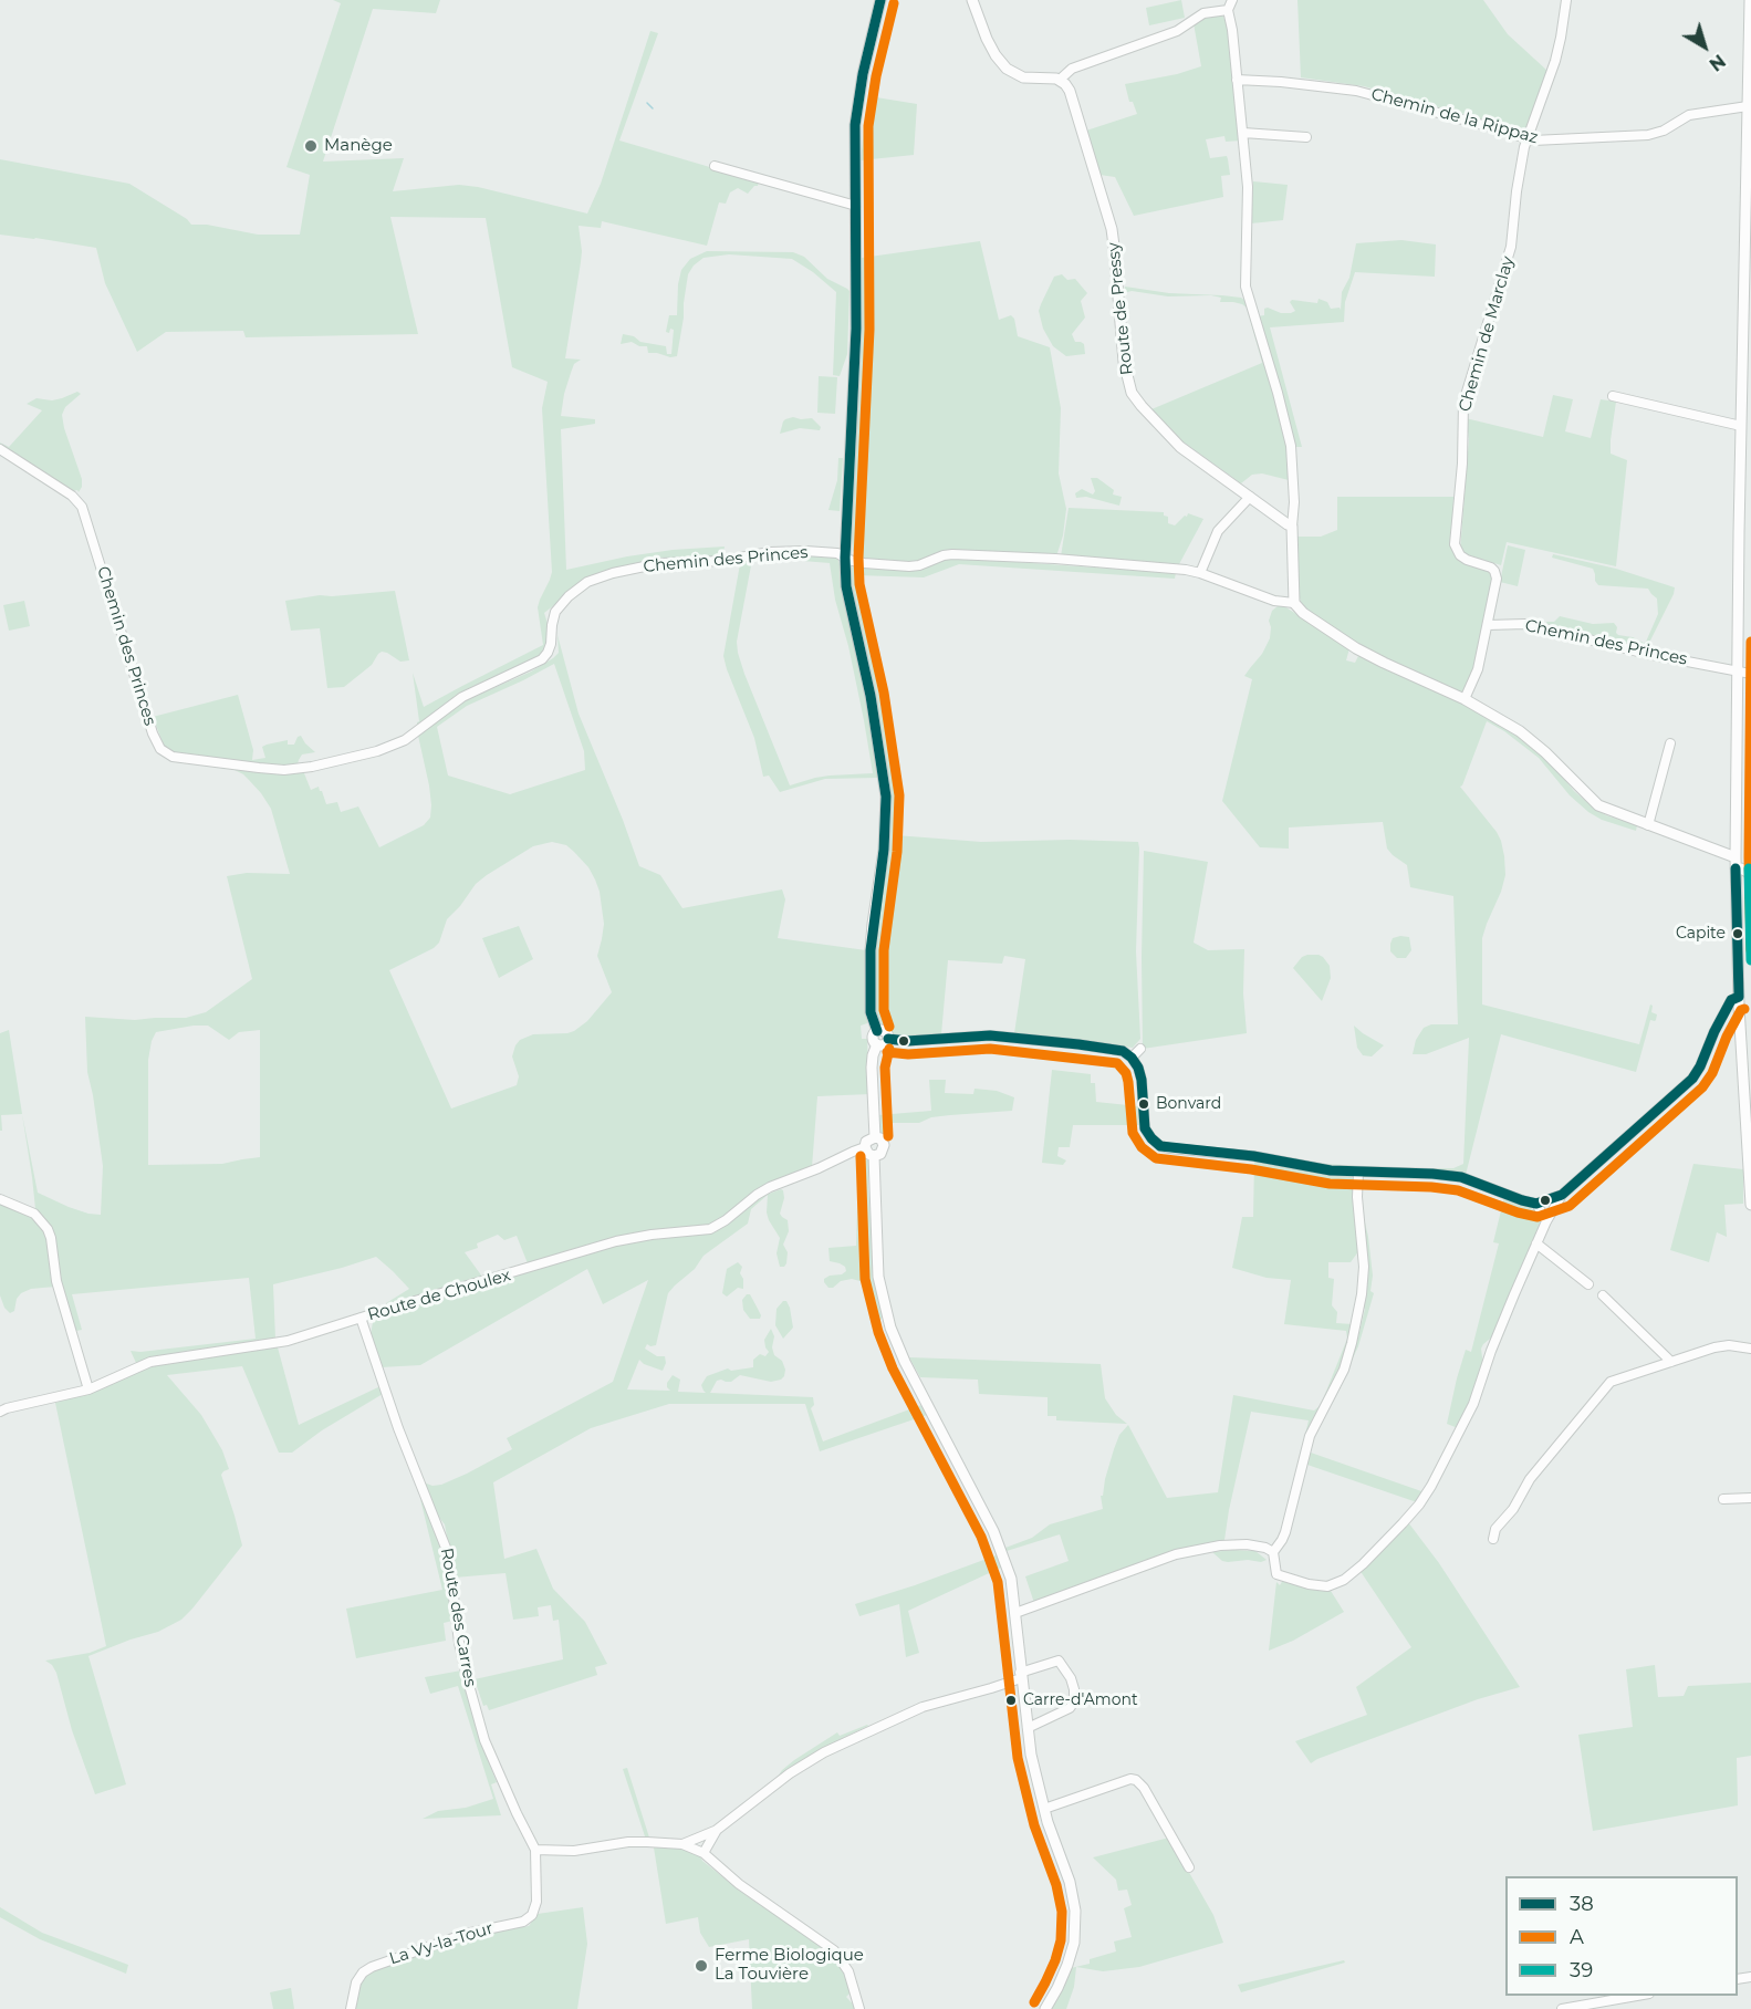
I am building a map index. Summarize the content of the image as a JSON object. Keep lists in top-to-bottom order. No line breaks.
{"streets":{"street":["Chemin de la Rippaz","Route de Pressy","Chemin de Marclay","Chemin des Princes","Route de Choulex","Route des Carres","La Vy-la-Tour"]},"crossings":[["Chemin de la Rippaz","Chemin de Marclay"],["Chemin de Marclay","Chemin des Princes"],["Route de Choulex","Route des Carres"],["Route des Carres","La Vy-la-Tour"]],"places":["Manège","Capite","Bonvard","Carre-d'Amont","Ferme Biologique La Touvière"],"lines":["transit line 38","transit line A","transit line 39"],"legend":["38","A","39"],"north":"bottom right"}
